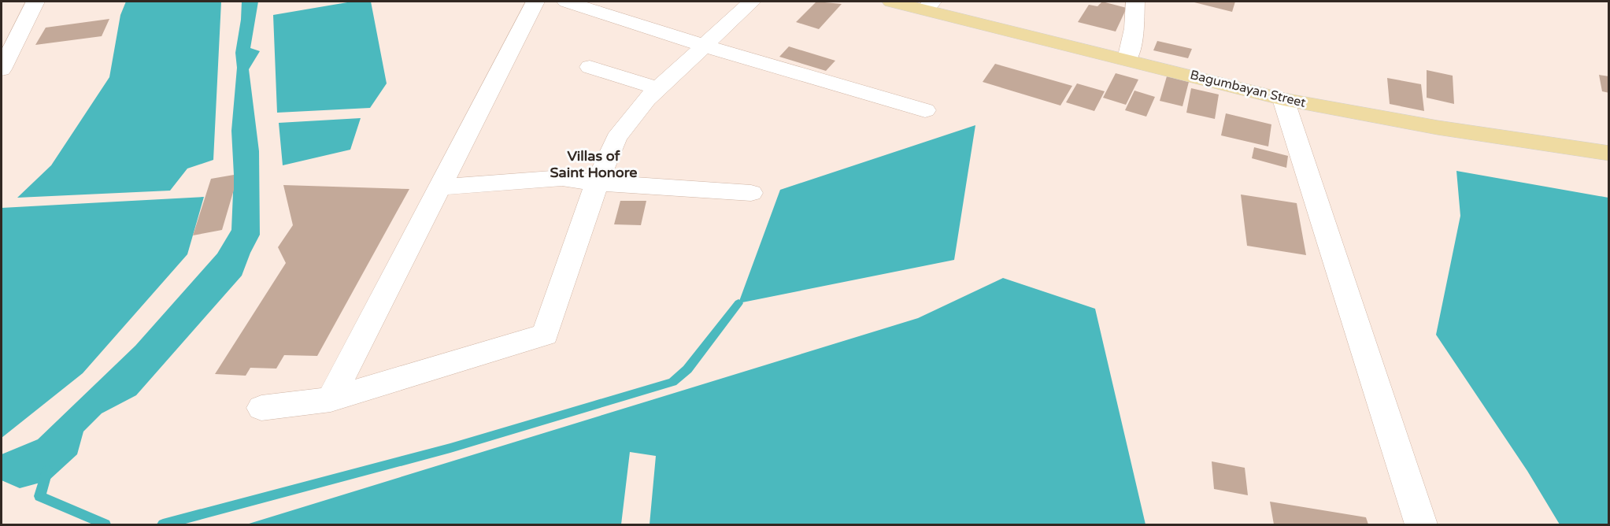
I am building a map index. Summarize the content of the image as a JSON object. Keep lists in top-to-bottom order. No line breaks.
{"streets":{"main road":["Bagumbayan Street"]},"districts":["Villas of Saint Honore"]}
